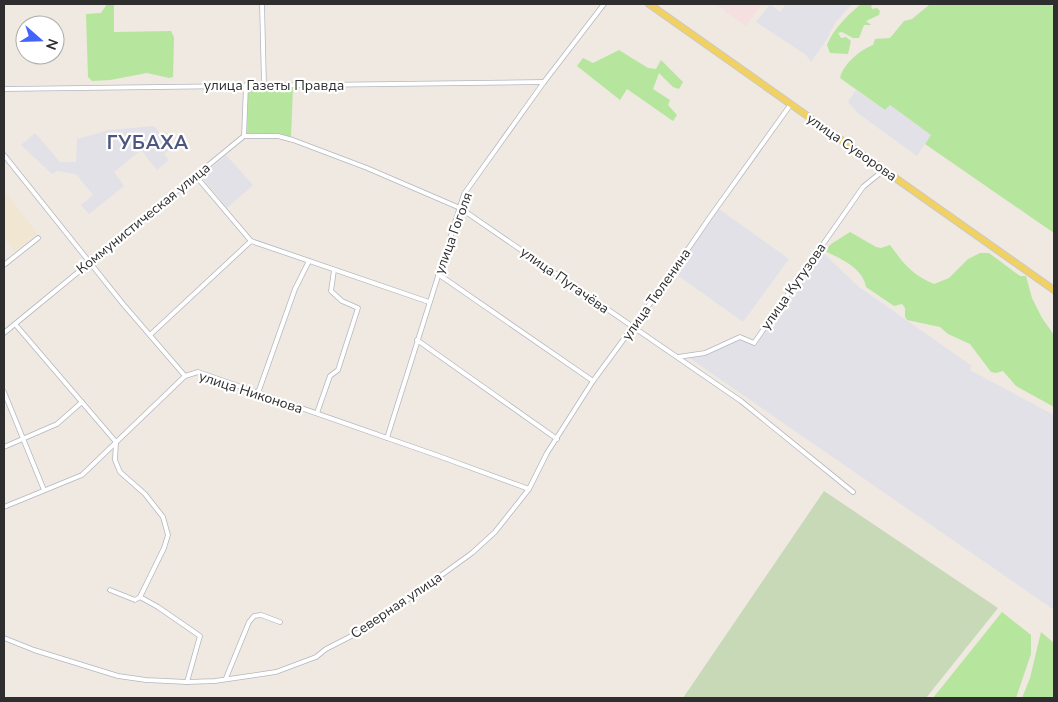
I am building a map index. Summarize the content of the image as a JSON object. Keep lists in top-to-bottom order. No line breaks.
{"streets":{"main road":["улица Суворова"],"street":["улица Газеты Правда","Коммунистическая улица","улица Гоголя","улица Пугачёва","улица Кутузова","улица Тюленина","улица Никонова","Северная улица"]},"crossings":[["улица Газеты Правда","улица Гоголя"],["улица Суворова","улица Кутузова"],["улица Суворова","улица Тюленина"],["Коммунистическая улица","улица Пугачёва"],["Коммунистическая улица","улица Никонова"],["улица Гоголя","улица Пугачёва"],["улица Гоголя","улица Никонова"],["улица Пугачёва","улица Кутузова"],["улица Пугачёва","улица Тюленина"],["улица Тюленина","улица Никонова"],["улица Тюленина","Северная улица"],["улица Никонова","Северная улица"]],"districts":["ГУБАХА"],"north":"right"}
